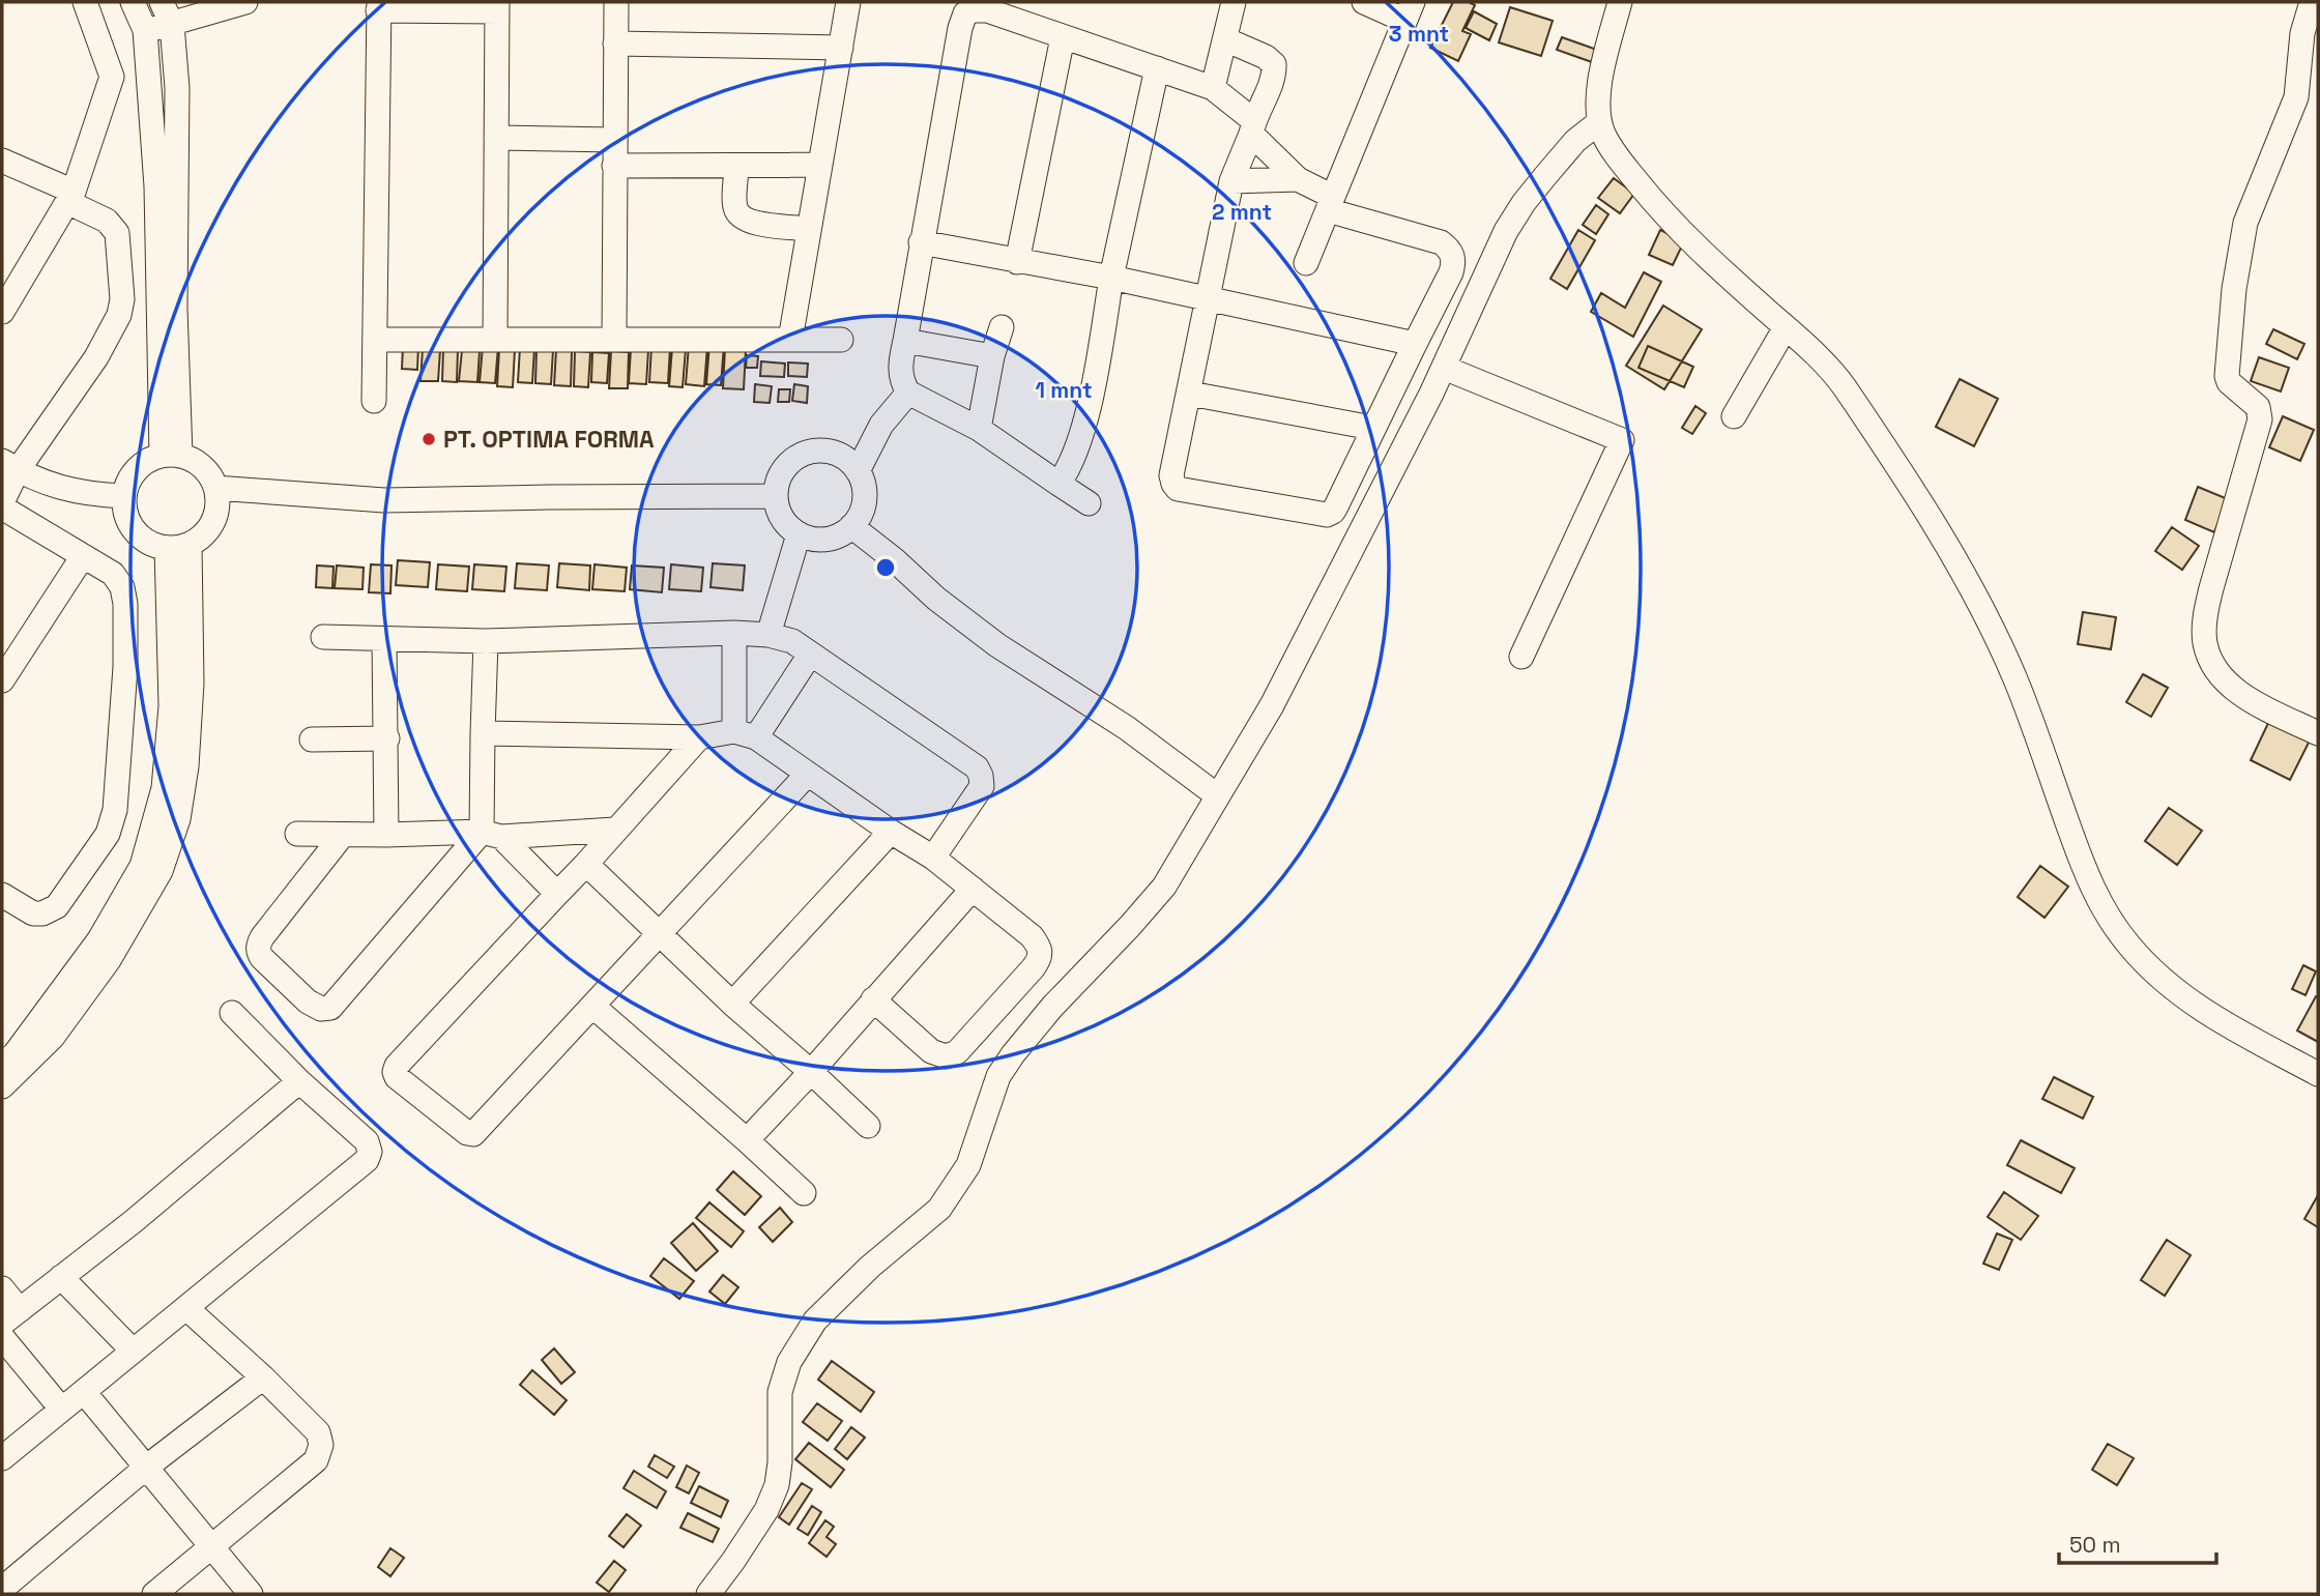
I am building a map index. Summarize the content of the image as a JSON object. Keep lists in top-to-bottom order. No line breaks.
{"places":["PT. OPTIMA FORMA"],"scale_bar":"50 m","rings":["3 mnt","2 mnt","1 mnt"]}
